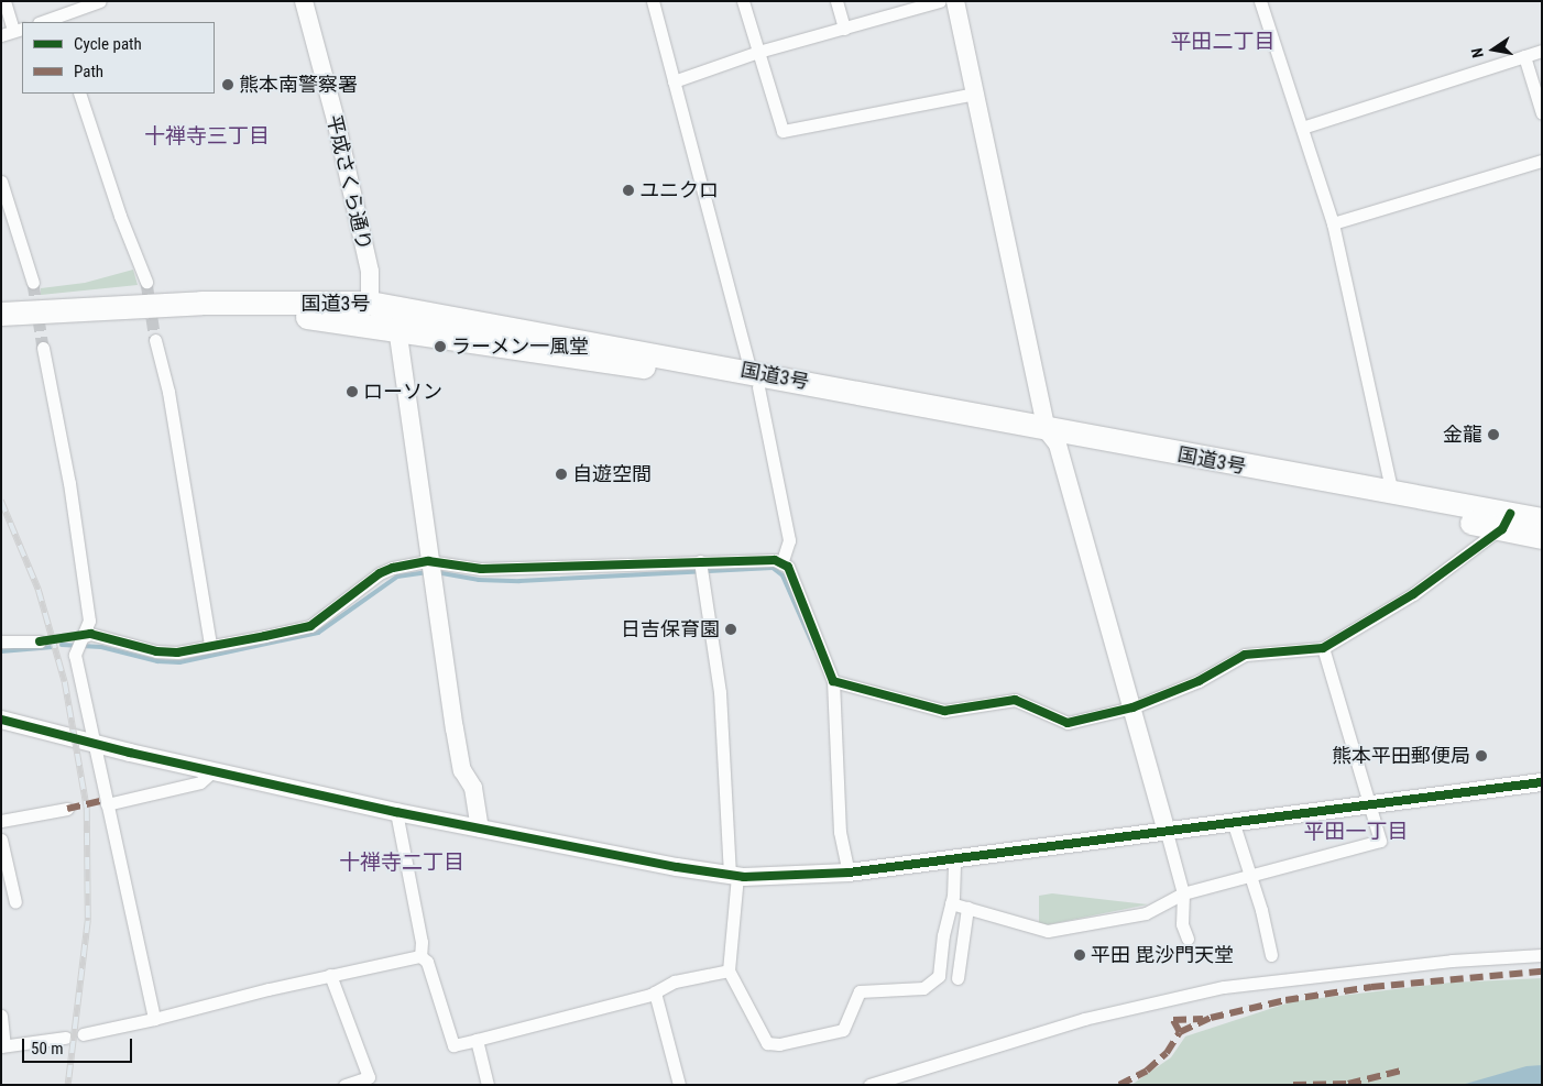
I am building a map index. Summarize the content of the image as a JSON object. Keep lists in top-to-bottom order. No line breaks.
{"streets":{"highway":["国道3号"],"street":["平成さくら通り"]},"crossings":[["平成さくら通り","国道3号"]],"districts":["平田二丁目","十禅寺三丁目","平田一丁目","十禅寺二丁目"],"places":["熊本南警察署","ユニクロ","ラーメン一風堂","ローソン","金龍","自遊空間","日吉保育園","熊本平田郵便局","平田 毘沙門天堂"],"legend":["Cycle path","Path"],"scale_bar":"50 m","north":"left"}
